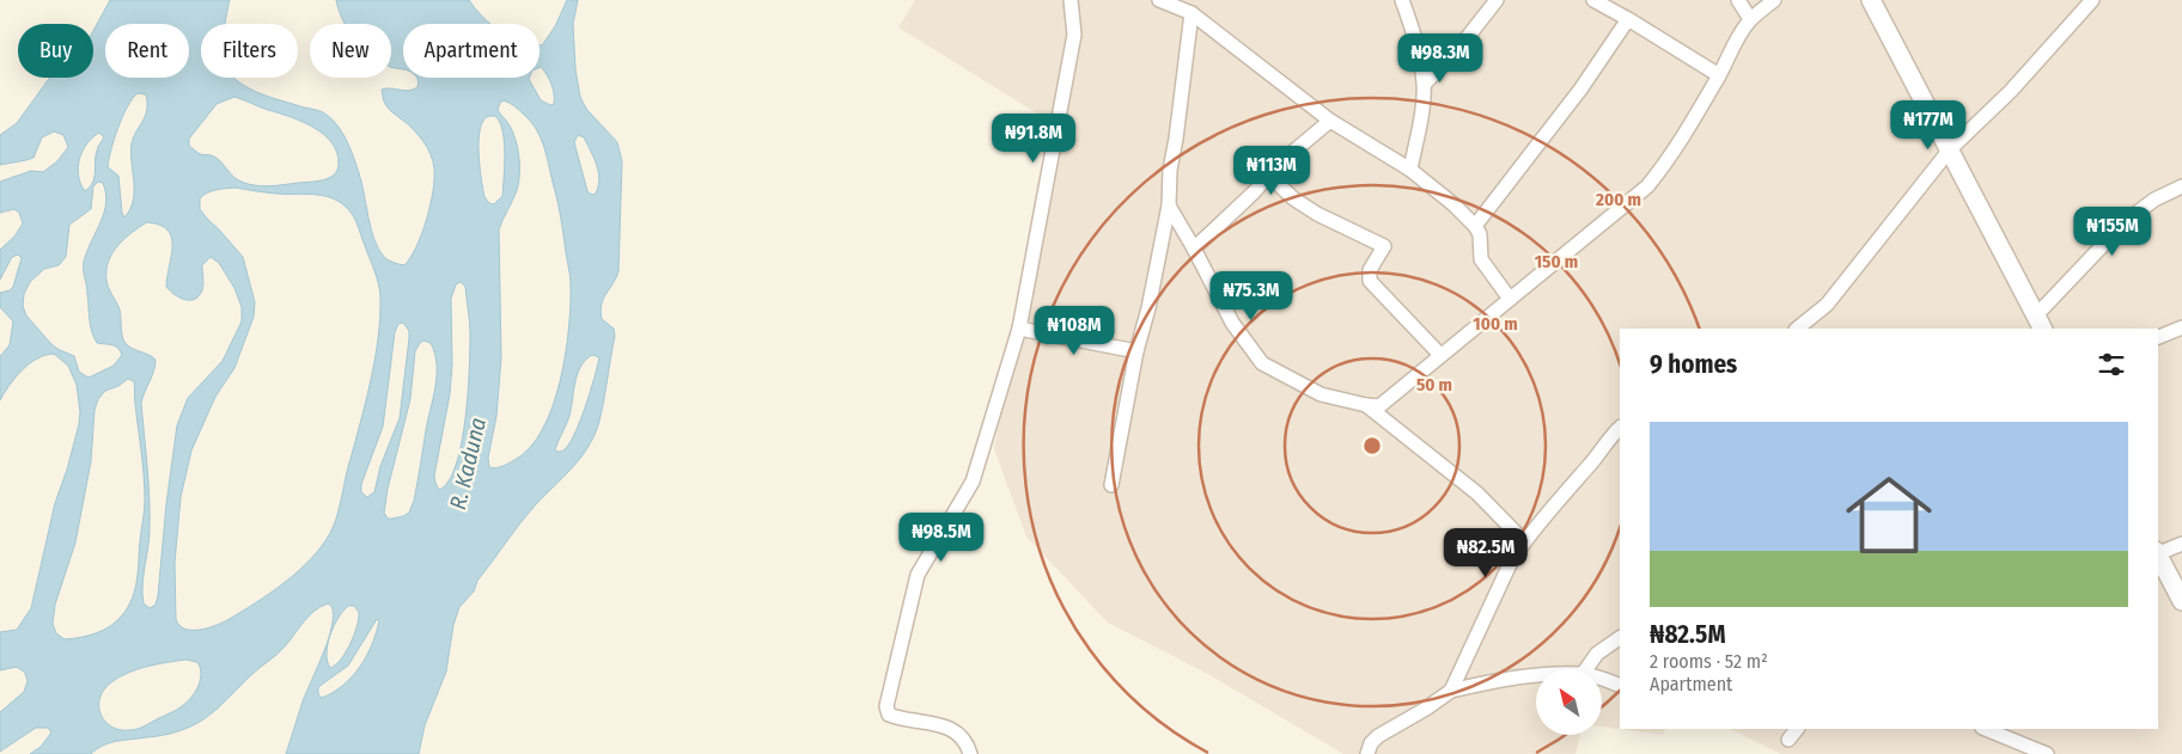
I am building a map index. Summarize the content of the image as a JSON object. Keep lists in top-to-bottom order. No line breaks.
{"water":["R. Kaduna"],"north":"top left","page":{"chip":["Buy","Rent","Filters","New","Apartment"],"price":["₦98.3M","₦177M","₦91.8M","₦113M","₦155M","₦75.3M","₦108M","₦98.5M","₦82.5M"],"heading":"9 homes","list":[{"name":"₦82.5M","note":"2 rooms · 52 m² · Apartment"}]},"rings":["200 m","150 m","100 m","50 m"]}
